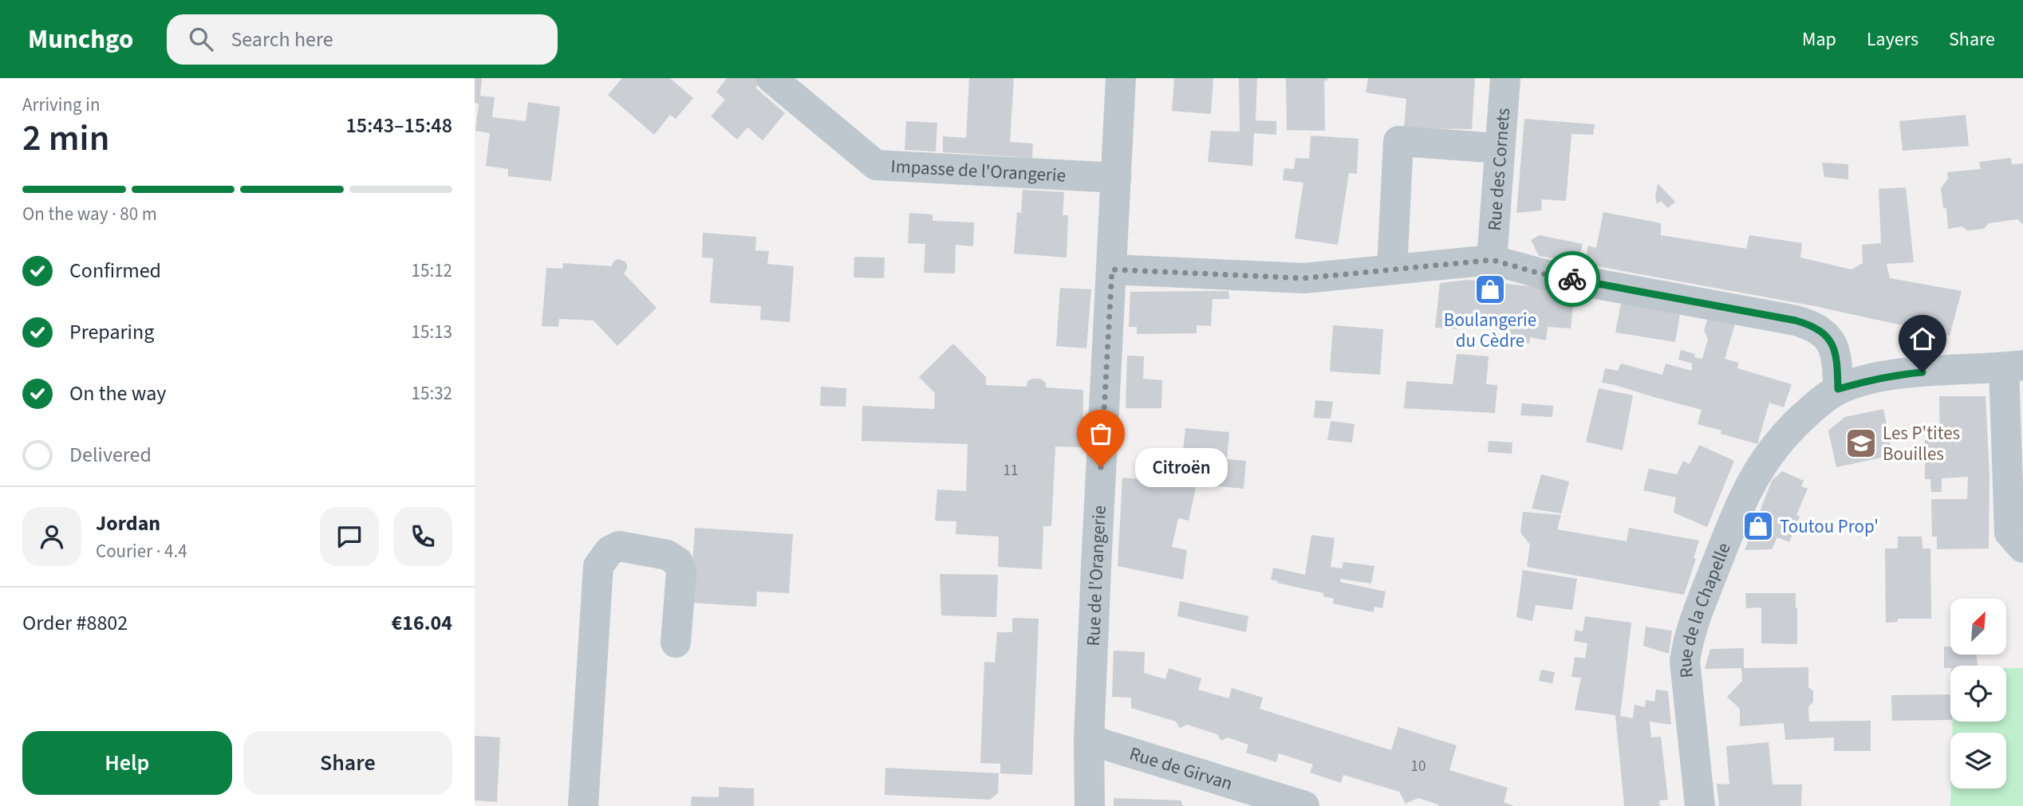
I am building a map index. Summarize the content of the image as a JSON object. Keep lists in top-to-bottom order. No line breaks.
{"streets":{"street":["Rue des Cornets","Impasse de l'Orangerie","Rue de l'Orangerie","Rue de la Chapelle","Rue de Girvan"]},"crossings":[["Impasse de l'Orangerie","Rue de l'Orangerie"],["Rue de l'Orangerie","Rue de Girvan"]],"places":{"shop":["Boulangerie du Cèdre","Toutou Prop'"],"school or university":["Les P'tites Bouilles"],"other":["Citroën"]},"house_numbers":["11","10"],"north":"top right","page":{"header":"Munchgo","search":"Search here","nav":["Map","Layers","Share"],"heading":["2 min","Arriving in","15:43–15:48"],"panel":["Jordan","Courier · 4.4","Order #8802","€16.04"],"bar":"On the way · 80 m","list":[["Confirmed","15:12"],["Preparing","15:13"],["On the way","15:32"],"Delivered"],"bubble":"Citroën","buttons":["Help","Share"]}}
